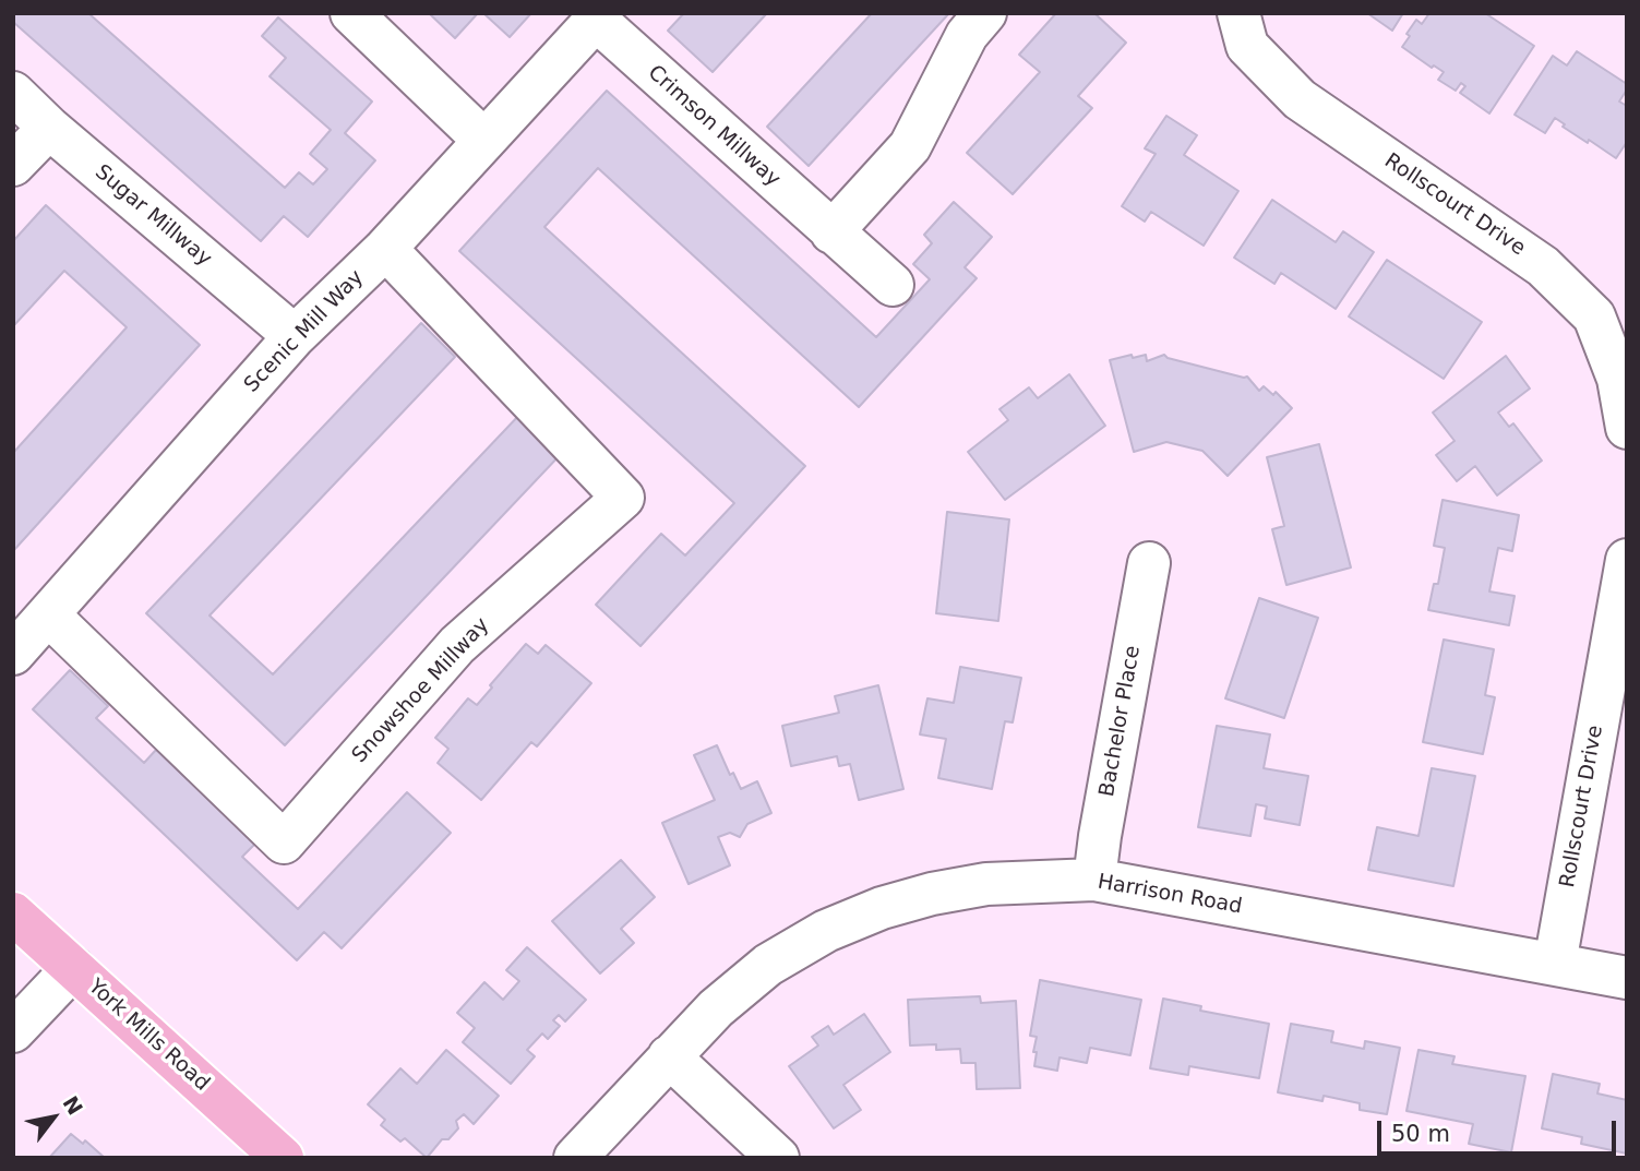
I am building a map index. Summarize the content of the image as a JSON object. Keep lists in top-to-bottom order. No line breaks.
{"streets":{"main road":["York Mills Road"],"street":["Crimson Millway","Rollscourt Drive","Sugar Millway","Scenic Mill Way","Snowshoe Millway","Bachelor Place","Harrison Road"]},"crossings":[["Crimson Millway","Scenic Mill Way"],["Rollscourt Drive","Harrison Road"],["Sugar Millway","Scenic Mill Way"],["Scenic Mill Way","Snowshoe Millway"],["Bachelor Place","Harrison Road"]],"scale_bar":"50 m","north":"top right"}
